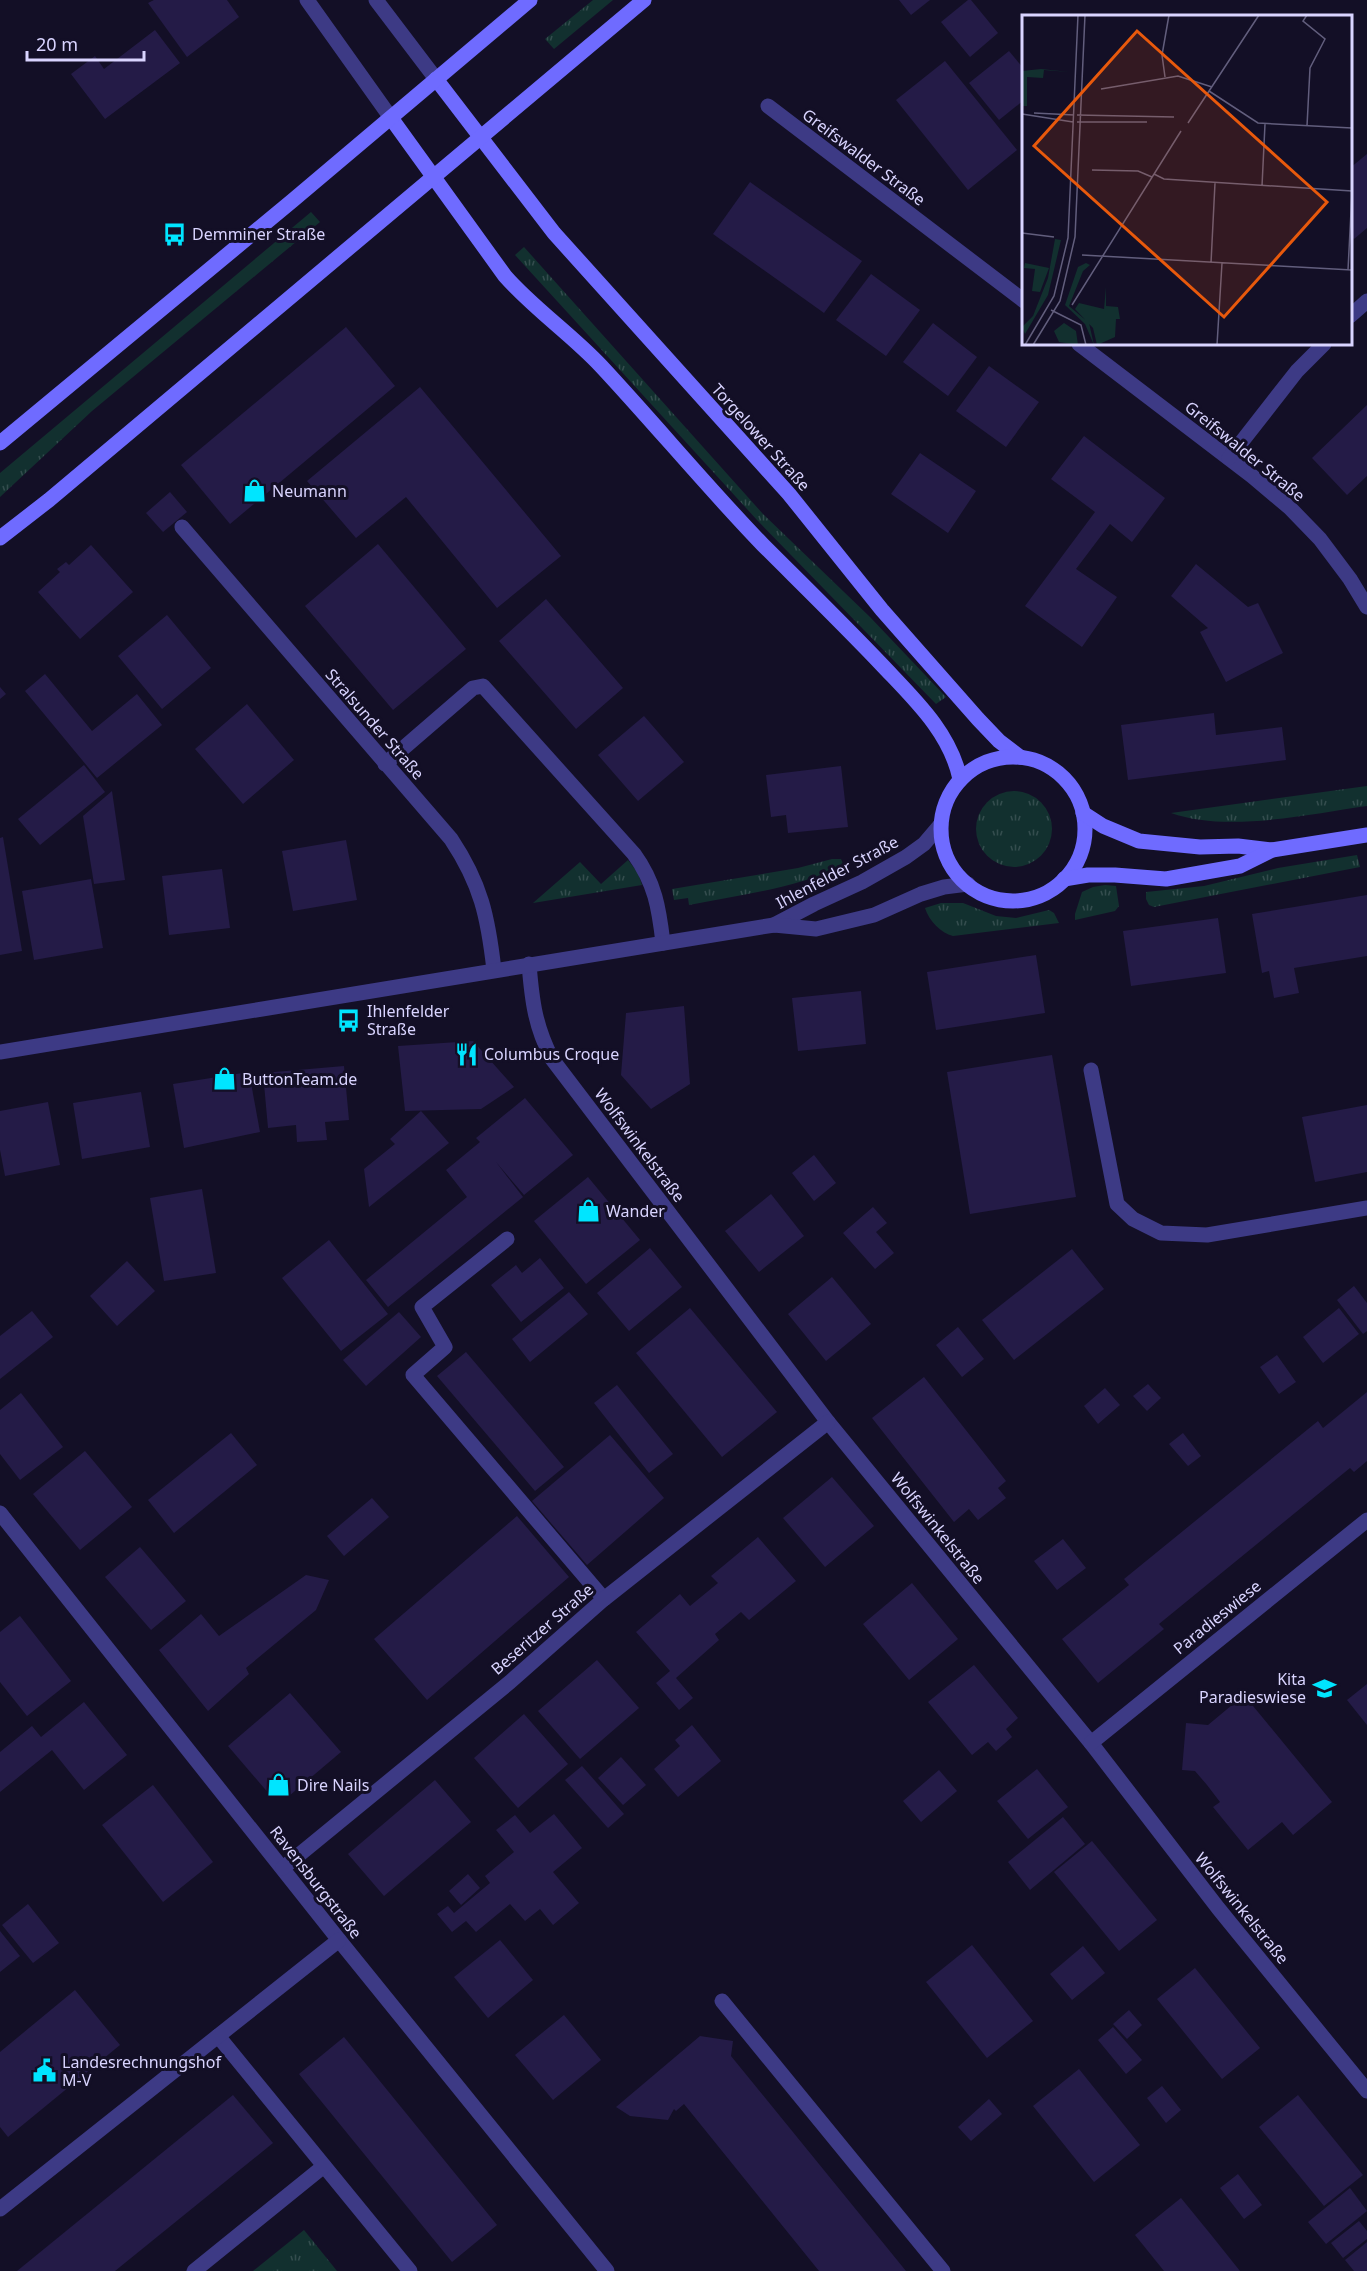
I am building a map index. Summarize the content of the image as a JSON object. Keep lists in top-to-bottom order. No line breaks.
{"streets":{"main road":["Torgelower Straße","Ihlenfelder Straße"],"street":["Greifswalder Straße","Stralsunder Straße","Wolfswinkelstraße","Paradieswiese","Beseritzer Straße","Ravensburgstraße"]},"crossings":[["Torgelower Straße","Ihlenfelder Straße"],["Stralsunder Straße","Ihlenfelder Straße"],["Ihlenfelder Straße","Wolfswinkelstraße"],["Wolfswinkelstraße","Paradieswiese"],["Wolfswinkelstraße","Beseritzer Straße"],["Beseritzer Straße","Ravensburgstraße"]],"places":{"bus stop":["Demminer Straße","Ihlenfelder Straße"],"shop":["Neumann","ButtonTeam.de","Wander","Dire Nails"],"restaurant":["Columbus Croque"],"school or university":["Kita Paradieswiese"],"public building":["Landesrechnungshof M-V"]},"scale_bar":"20 m"}
